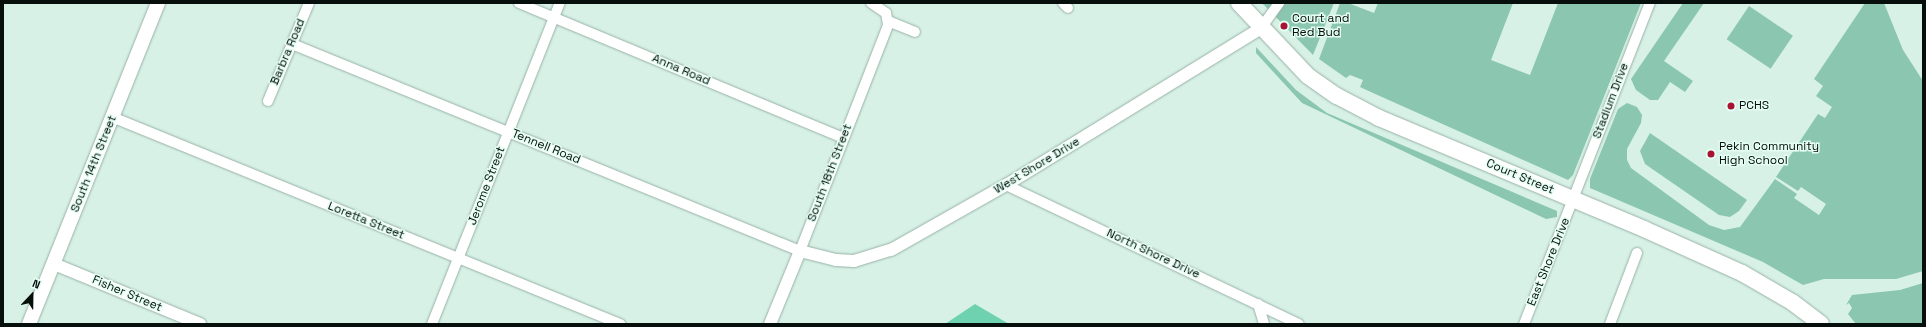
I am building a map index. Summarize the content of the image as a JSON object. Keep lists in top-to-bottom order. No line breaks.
{"streets":{"main road":["South 14th Street","Court Street"],"street":["Barbra Road","Anna Road","Stadium Drive","Tennell Road","West Shore Drive","South 18th Street","Jerome Street","Loretta Street","North Shore Drive","East Shore Drive","Fisher Street"]},"crossings":[["Barbra Road","Tennell Road"],["Anna Road","South 18th Street"],["Anna Road","Jerome Street"],["Stadium Drive","Court Street"],["Stadium Drive","East Shore Drive"],["Tennell Road","West Shore Drive"],["Tennell Road","South 18th Street"],["Tennell Road","Jerome Street"],["South 14th Street","Loretta Street"],["South 14th Street","Fisher Street"],["West Shore Drive","South 18th Street"],["West Shore Drive","Court Street"],["West Shore Drive","North Shore Drive"],["Court Street","East Shore Drive"],["Jerome Street","Loretta Street"]],"places":["Court and Red Bud","PCHS","Pekin Community High School"],"north":"top"}
